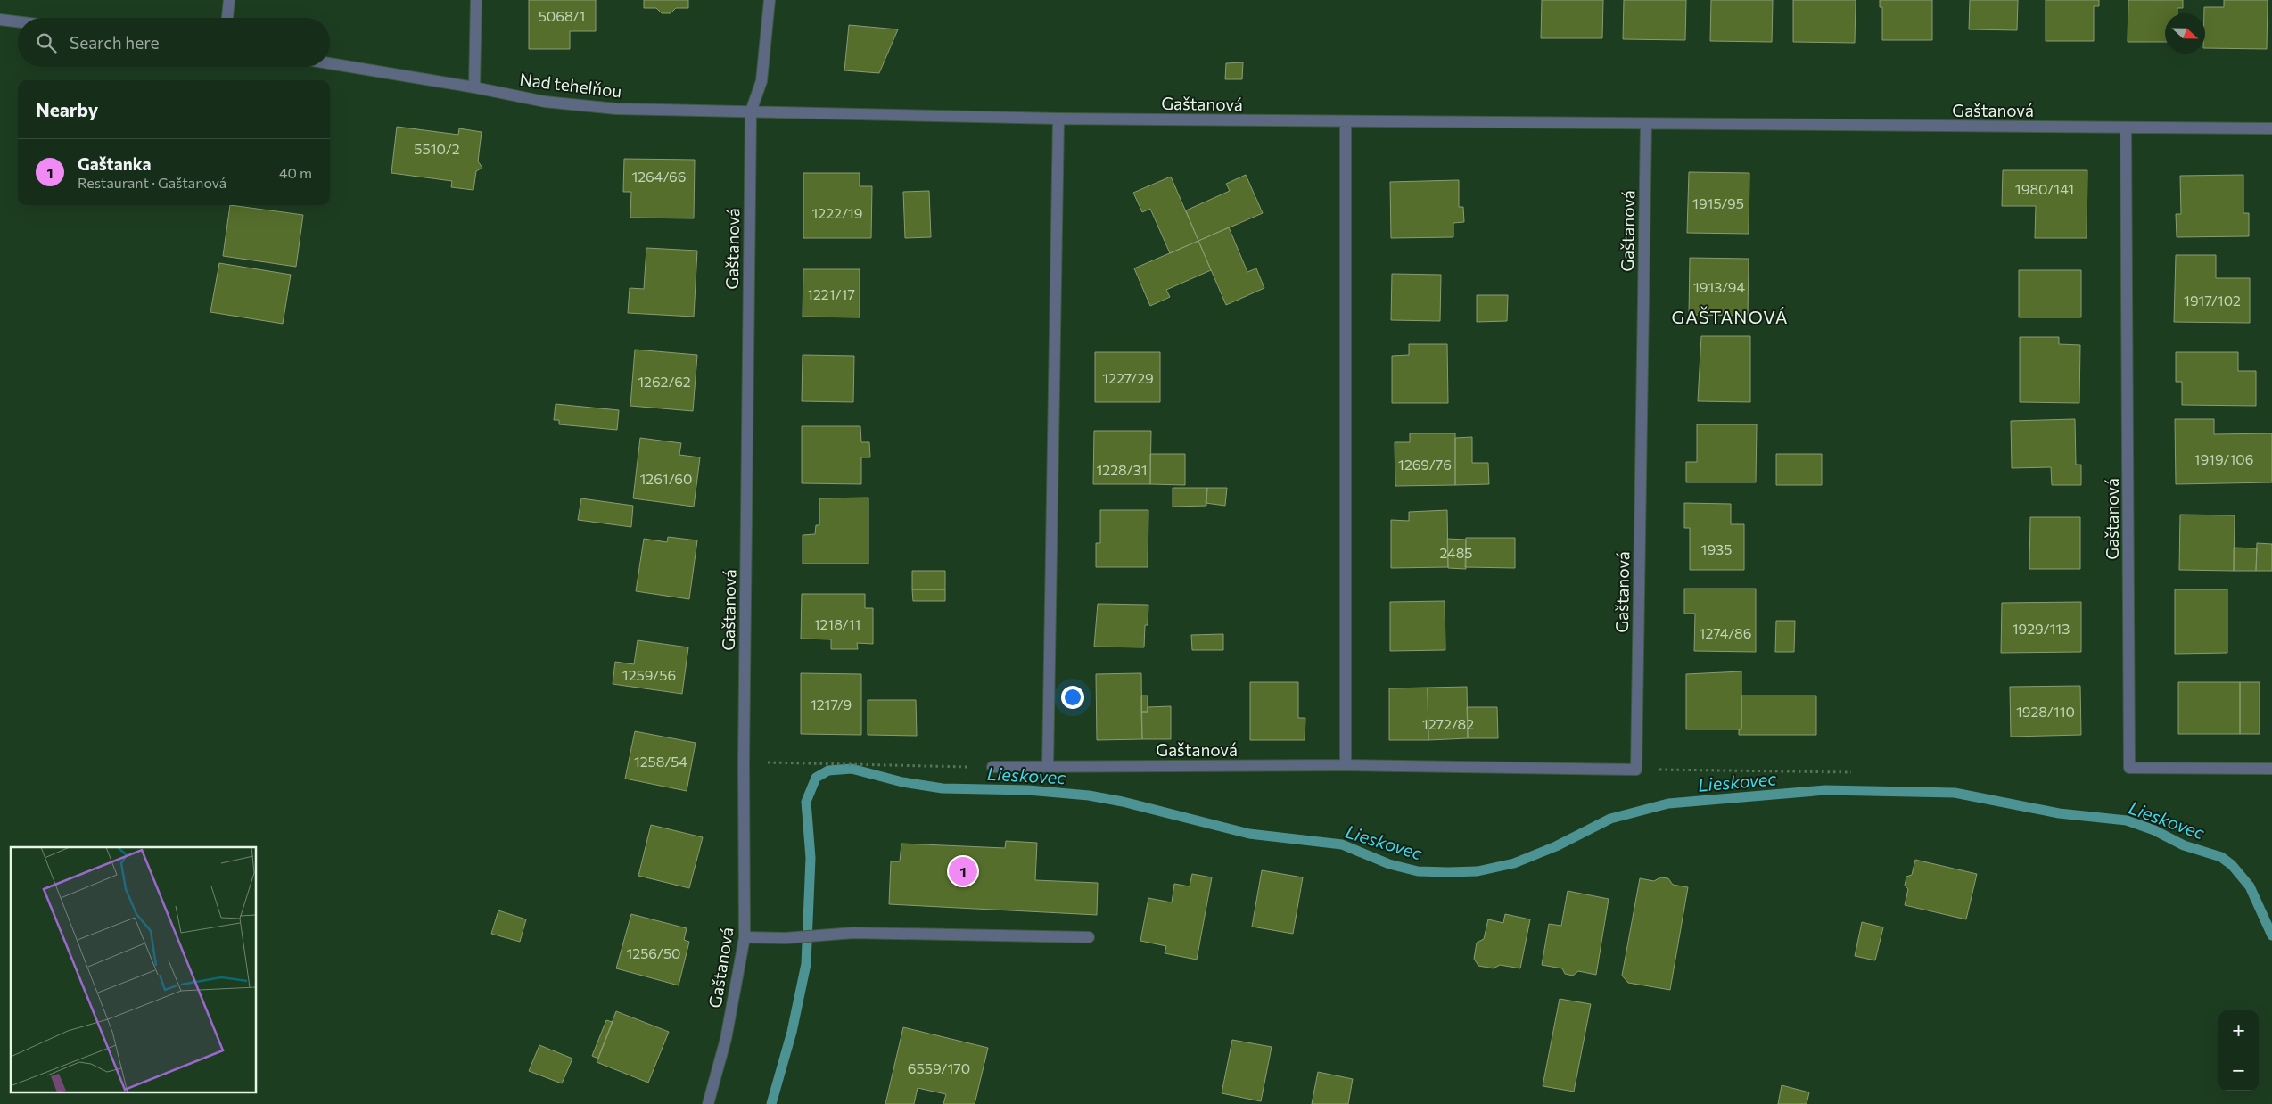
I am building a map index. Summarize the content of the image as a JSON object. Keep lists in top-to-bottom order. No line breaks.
{"streets":{"street":["Nad tehelňou","Gaštanová"]},"crossings":[["Nad tehelňou","Gaštanová"]],"districts":["GAŠTANOVÁ"],"water":["Lieskovec"],"house_numbers":["5068/1","5510/2","1264/66","1980/141","1915/95","1222/19","1913/94","1221/17","1917/102","1227/29","1262/62","1919/106","1269/76","1228/31","1261/60","1935","2485","1218/11","1929/113","1274/86","1259/56","1217/9","1928/110","1272/82","1258/54","1256/50","6559/170"],"north":"right","page":{"search":"Search here","heading":"Nearby","list":[{"mark":"1","name":"Gaštanka","note":"Restaurant · Gaštanová","value":"40 m"}],"pins":"1","map_buttons":["+","−"]}}
